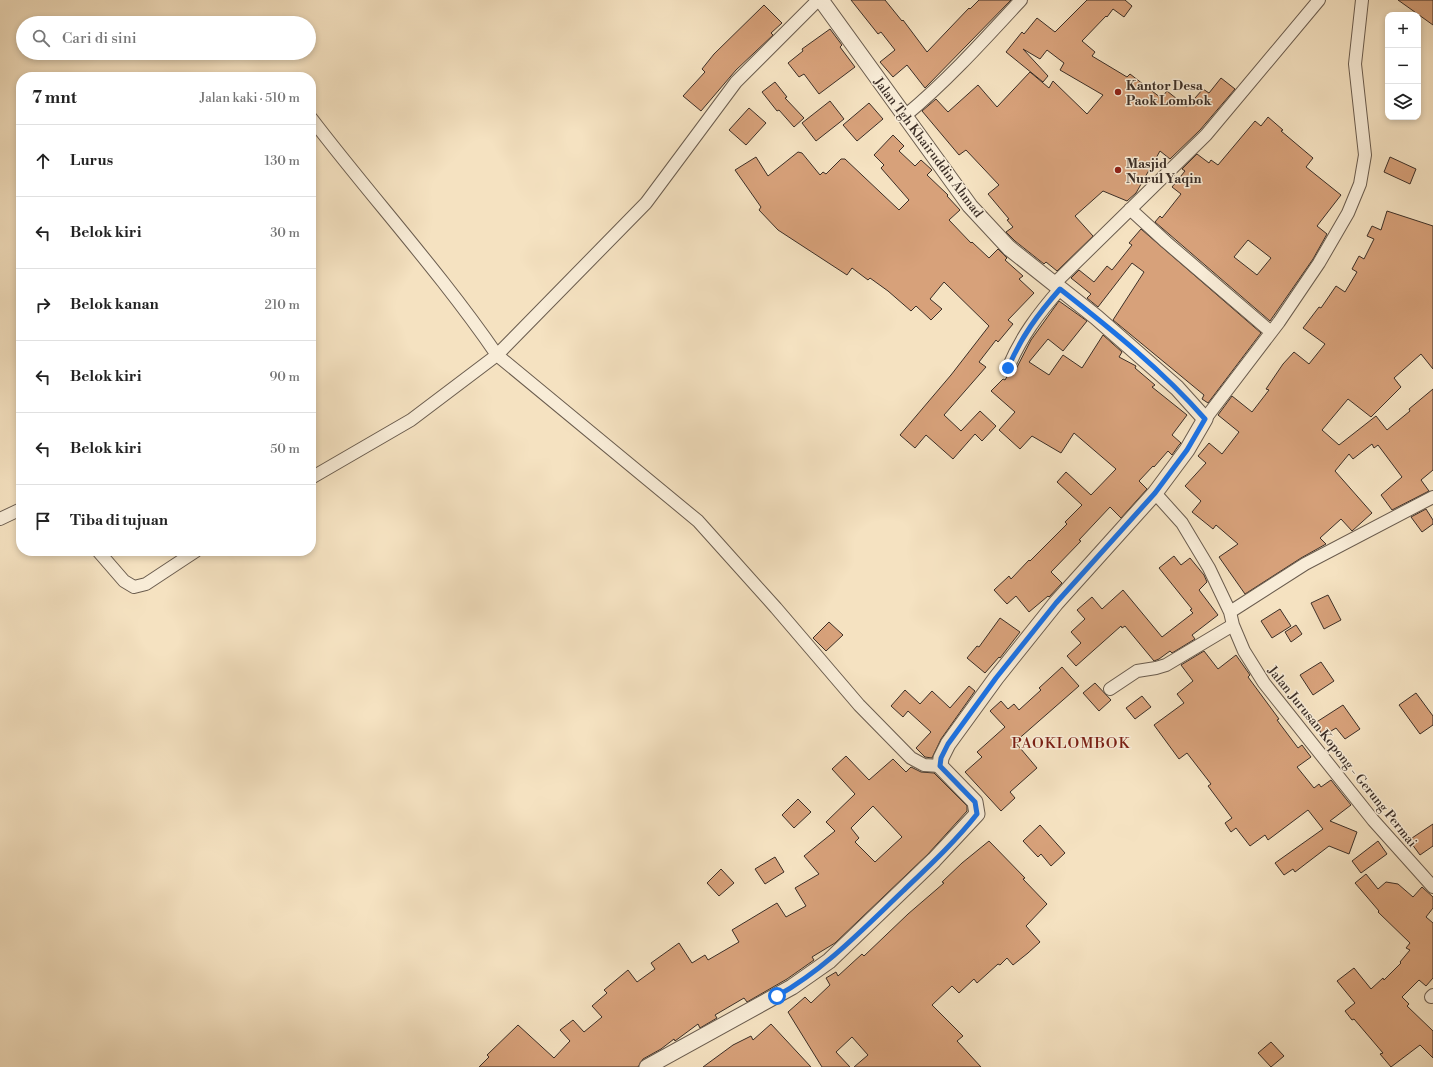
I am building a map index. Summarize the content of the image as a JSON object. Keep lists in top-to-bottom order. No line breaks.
{"streets":{"street":["Jalan Tgh Khairuddin Ahmad","Jalan Jurusan Kopong - Gerung Permai"]},"districts":["PAOKLOMBOK"],"places":["Kantor Desa Paok Lombok","Masjid Nurul Yaqin"],"page":{"map_buttons":["+","−"],"search":"Cari di sini","heading":["7 mnt","Jalan kaki · 510 m"],"list":[["Lurus","130 m"],["Belok kiri","30 m"],["Belok kanan","210 m"],["Belok kiri","90 m"],["Belok kiri","50 m"],"Tiba di tujuan"]}}
